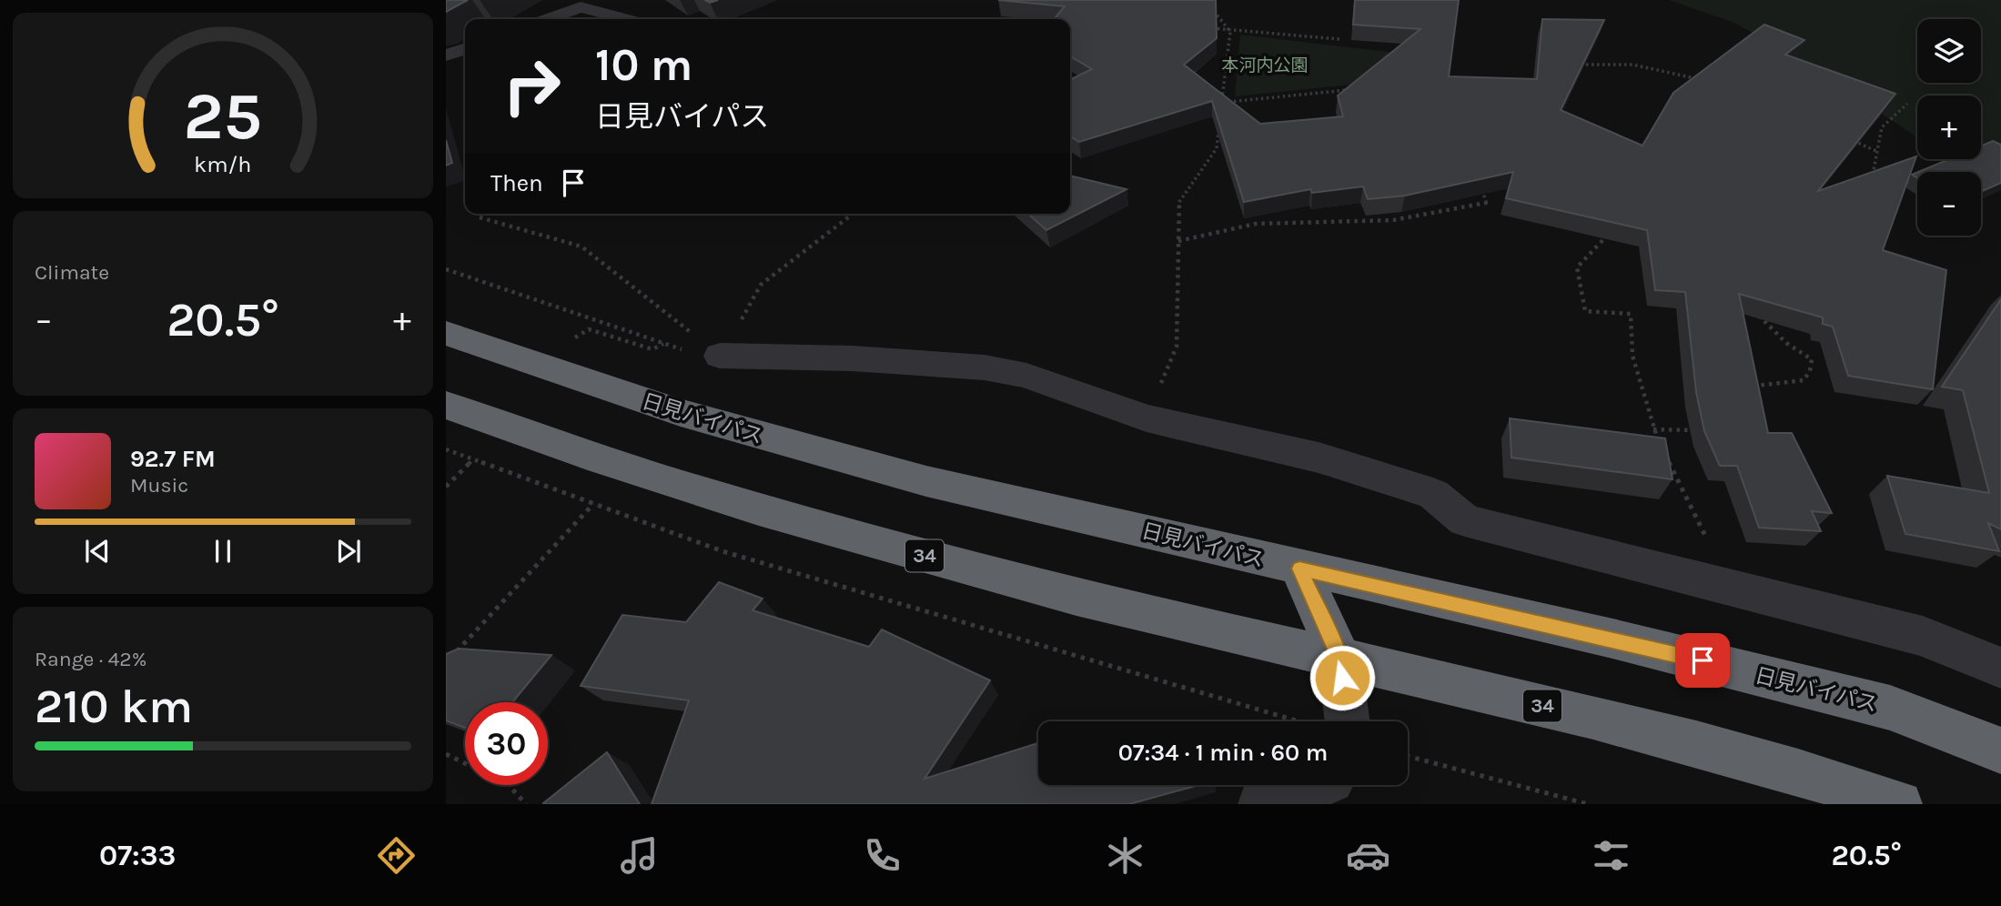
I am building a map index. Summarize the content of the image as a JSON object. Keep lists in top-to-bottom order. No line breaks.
{"streets":{"highway":["日見バイパス","34"]},"parks":["本河内公園"],"page":{"map_buttons":["+","−"],"turn":["10 m","日見バイパス"],"then":"Then","tile":["Climate",["Range · 42%","210 km"]],"heat":["−","20.5°","+"],"song":["92.7 FM","Music"],"limit":"30","trip":"07:34 · 1 min · 60 m","tabs":["07:33","20.5°"],"gauge":["25","km/h"]}}
